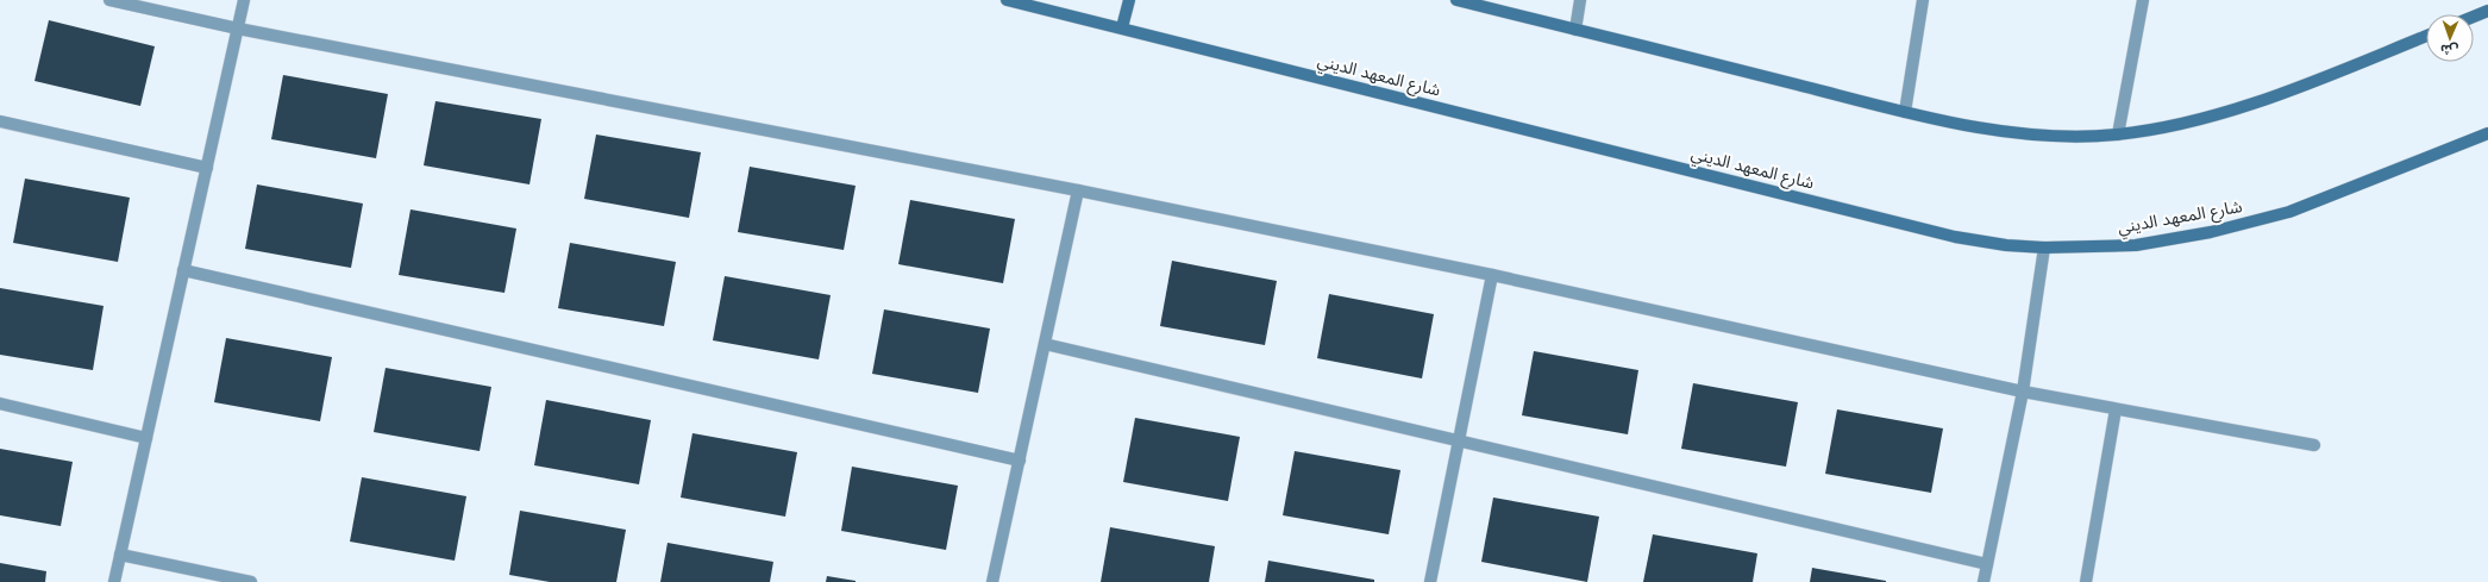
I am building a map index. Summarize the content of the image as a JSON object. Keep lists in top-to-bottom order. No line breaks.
{"streets":{"street":["شارع المعهد الديني"]},"north":"bottom"}
